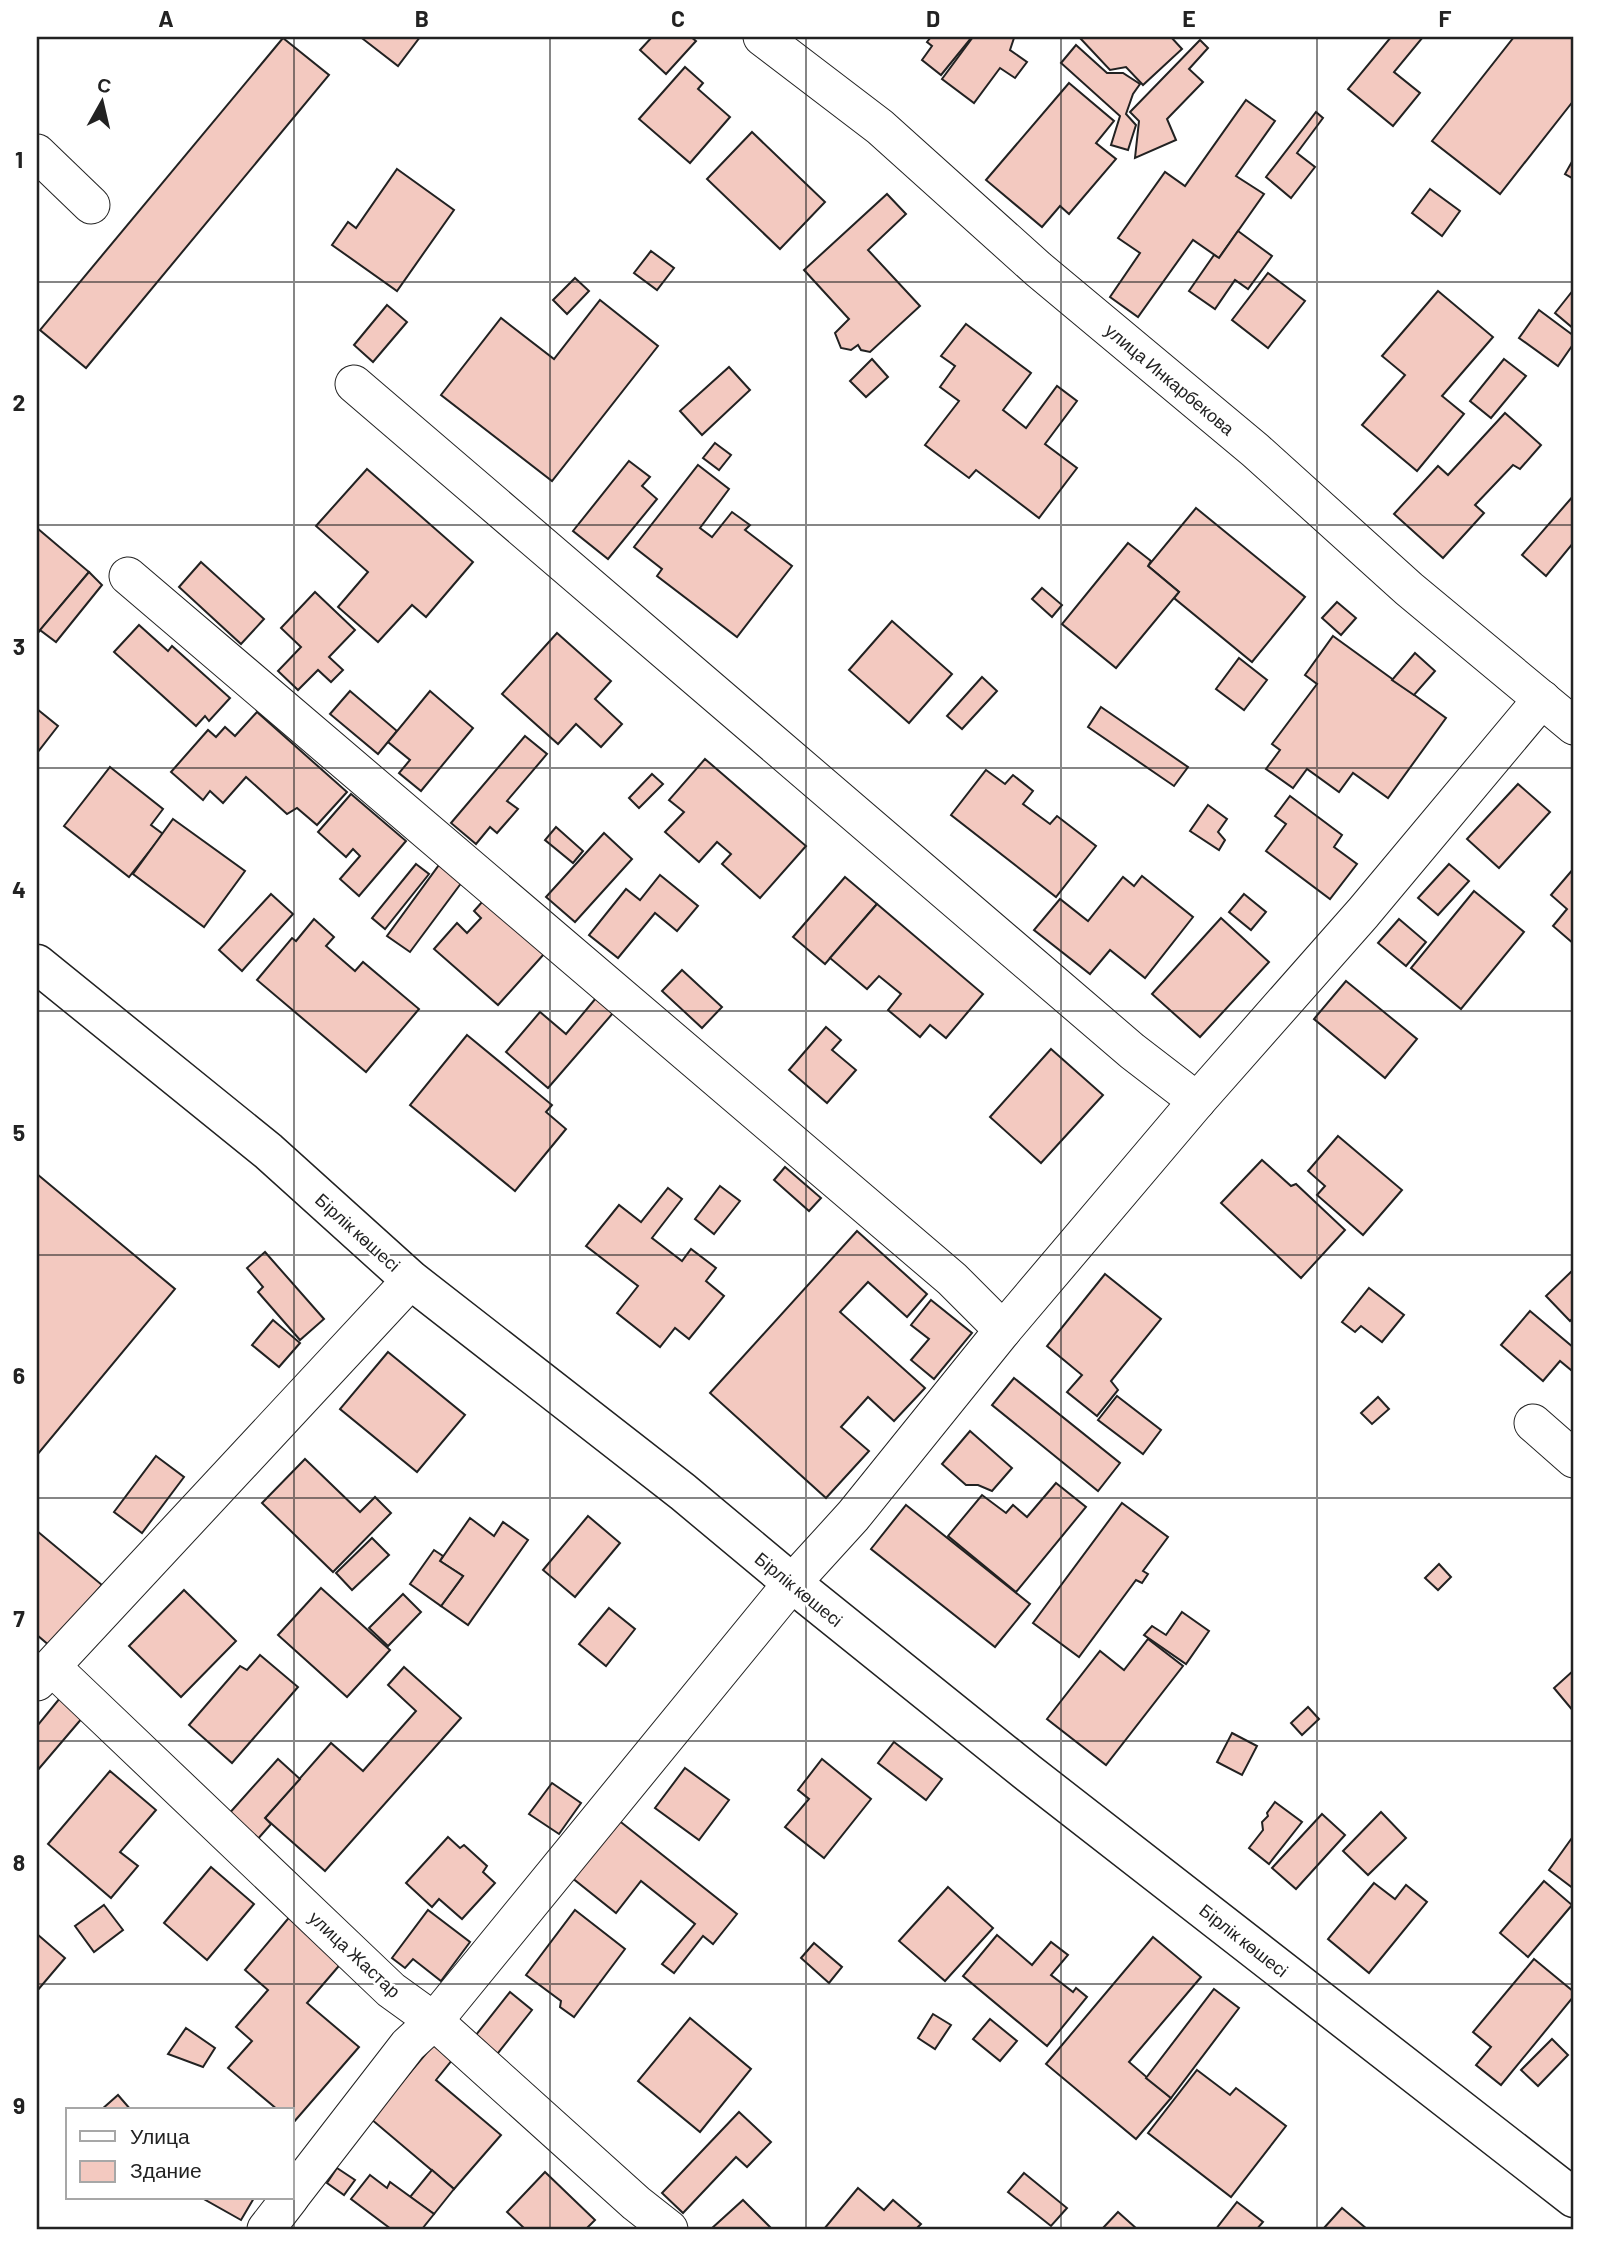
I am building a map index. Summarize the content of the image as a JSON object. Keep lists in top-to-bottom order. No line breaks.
{"streets":{"main road":["Бірлік көшесі"],"street":["улица Инкарбекова","улица Жастар"]},"legend":["Улица","Здание"],"north":"top","grid":{"columns":["A","B","C","D","E","F"],"rows":["1","2","3","4","5","6","7","8","9"]}}
